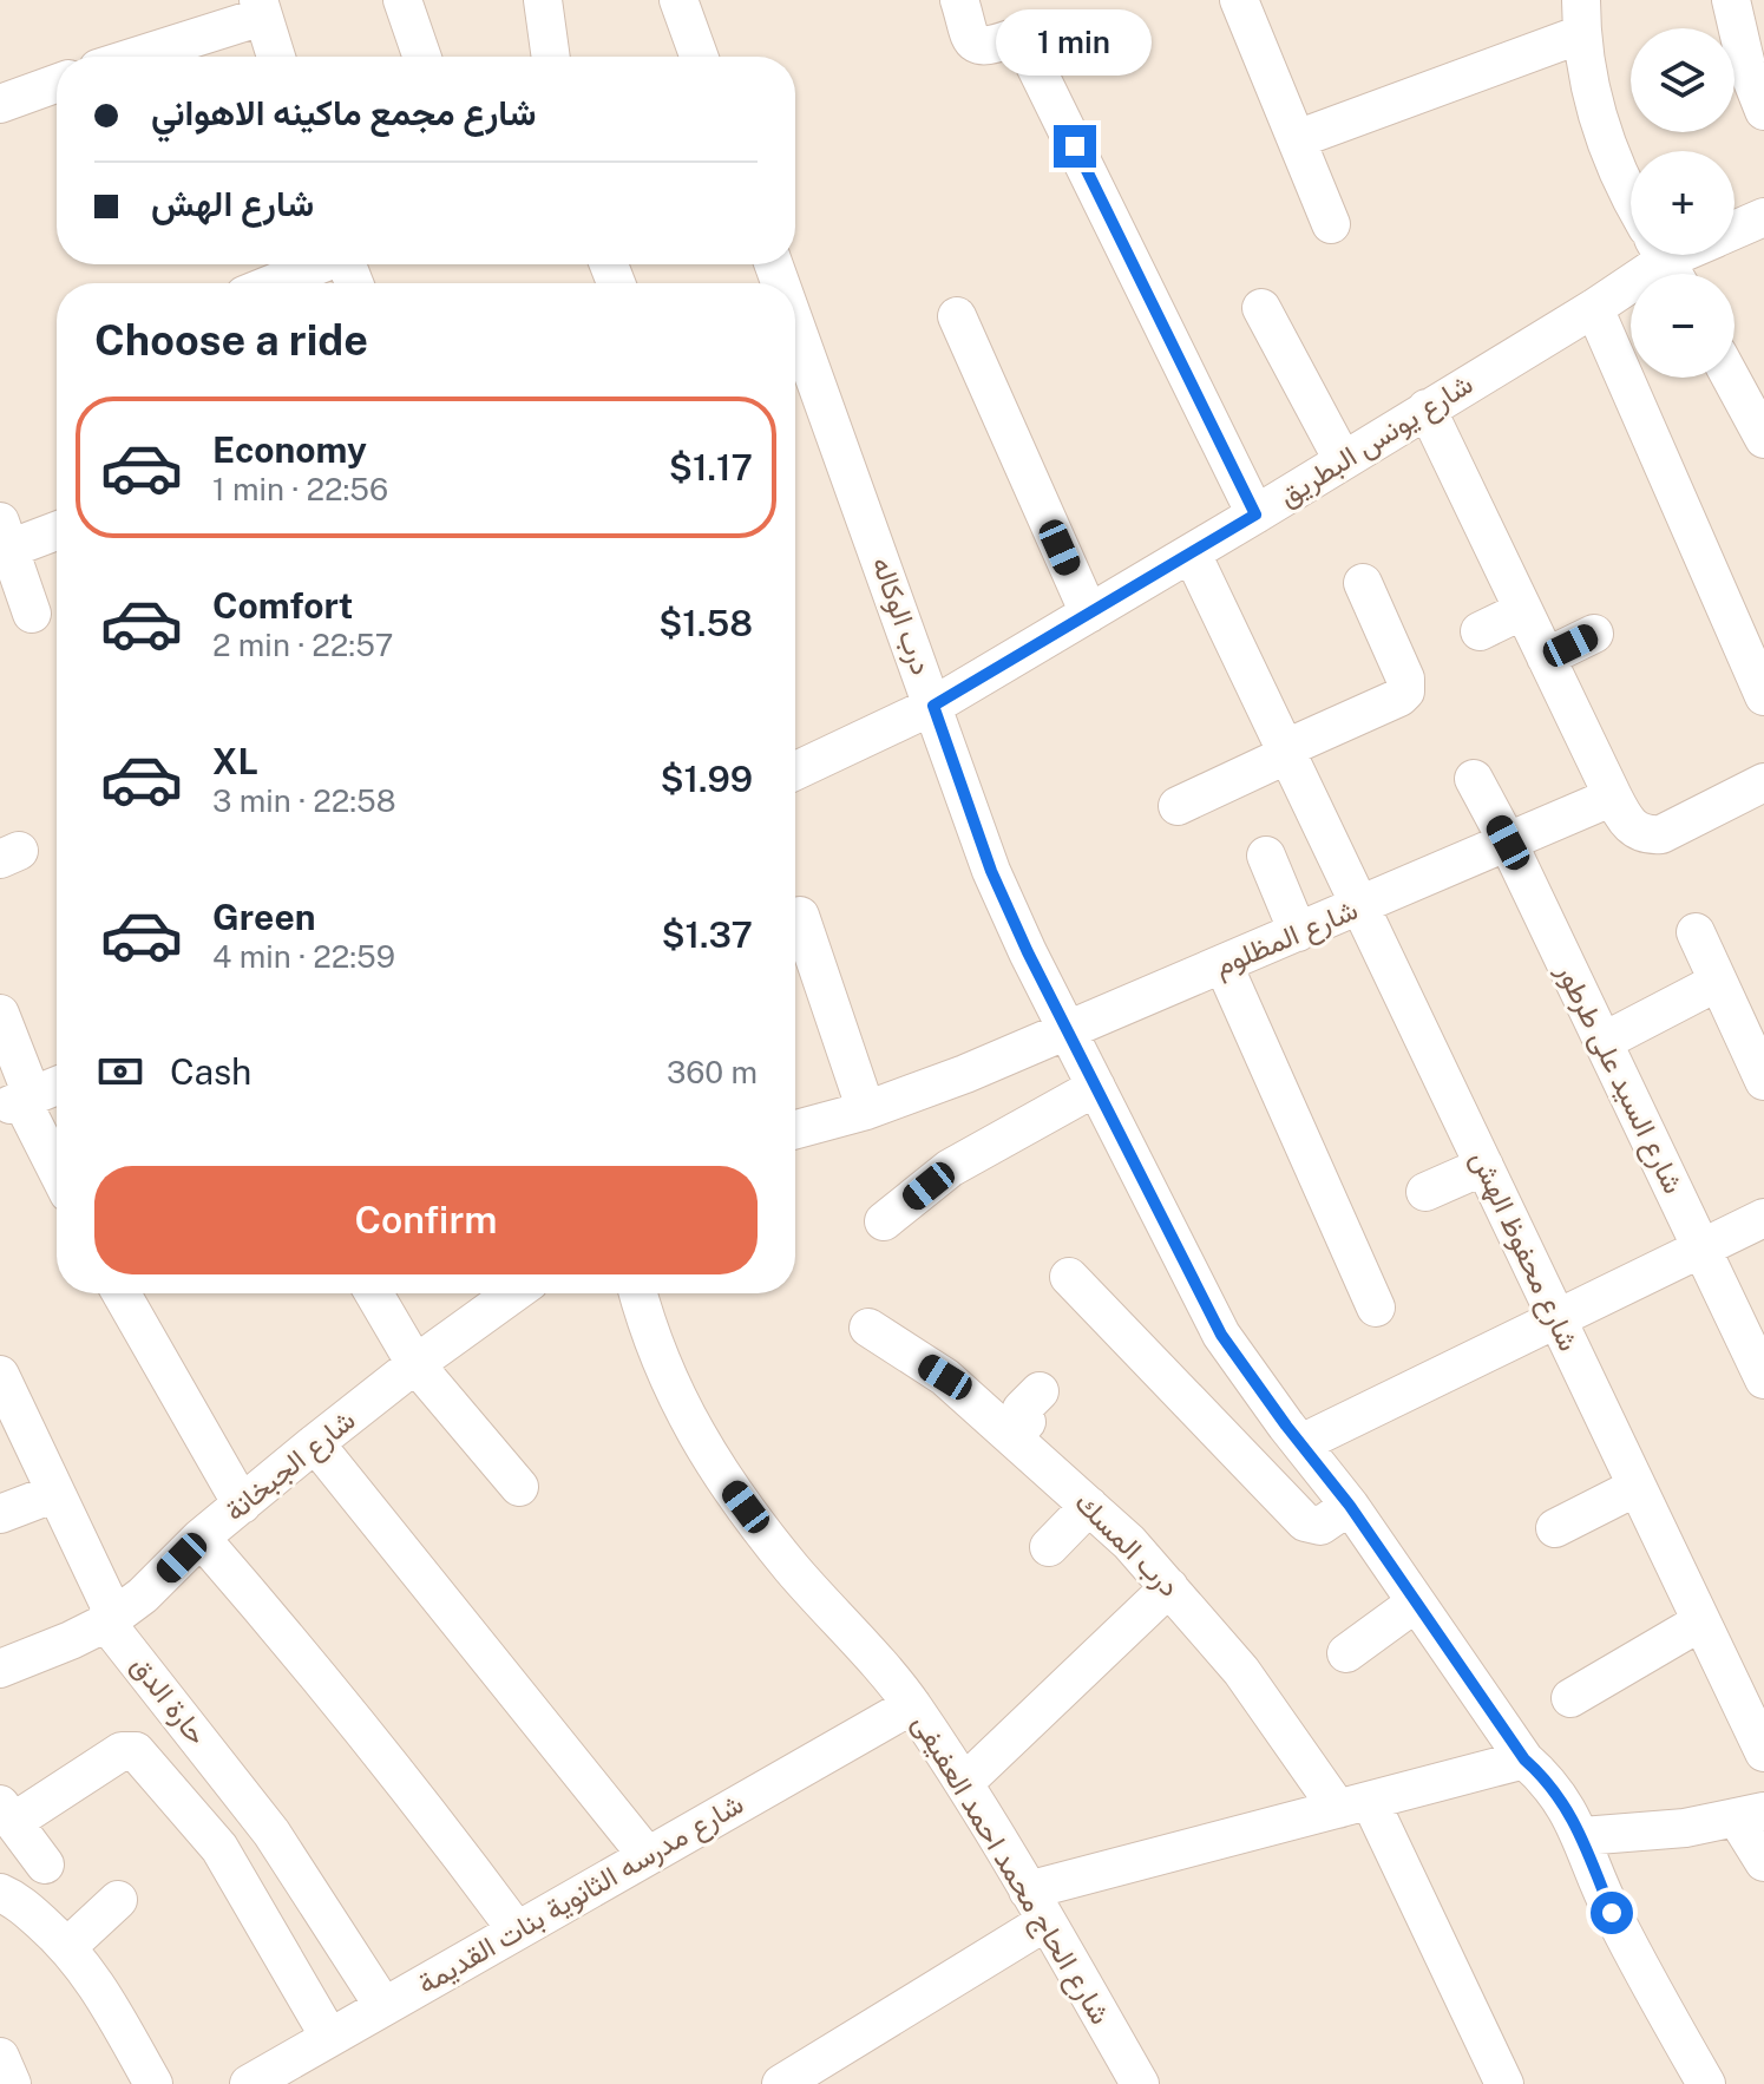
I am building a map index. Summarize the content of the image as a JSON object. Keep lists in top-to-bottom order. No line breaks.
{"streets":{"street":["شارع يونس البطريق","درب الوكاله","شارع المظلوم","شارع السيد على طرطور","شارع محفوظ الهش","شارع الجبخانة","درب المسك","حارة الدق","شارع الحاج محمد احمد العفيفى","شارع مدرسه الثانوية بنات القديمة"]},"crossings":[["شارع يونس البطريق","درب الوكاله"],["شارع يونس البطريق","شارع محفوظ الهش"],["درب الوكاله","شارع المظلوم"],["شارع المظلوم","شارع السيد على طرطور"],["شارع المظلوم","شارع محفوظ الهش"],["شارع الجبخانة","حارة الدق"],["حارة الدق","شارع مدرسه الثانوية بنات القديمة"],["شارع الحاج محمد احمد العفيفى","شارع مدرسه الثانوية بنات القديمة"]],"page":{"bubble":"1 min","map_buttons":["+","−"],"banner":["شارع مجمع ماكينه الاهواني","شارع الهش"],"heading":"Choose a ride","list":[{"name":"Economy","note":"1 min · 22:56","value":"$1.17"},{"name":"Comfort","note":"2 min · 22:57","value":"$1.58"},{"name":"XL","note":"3 min · 22:58","value":"$1.99"},{"name":"Green","note":"4 min · 22:59","value":"$1.37"}],"pay":["Cash","360 m"],"buttons":"Confirm"}}
